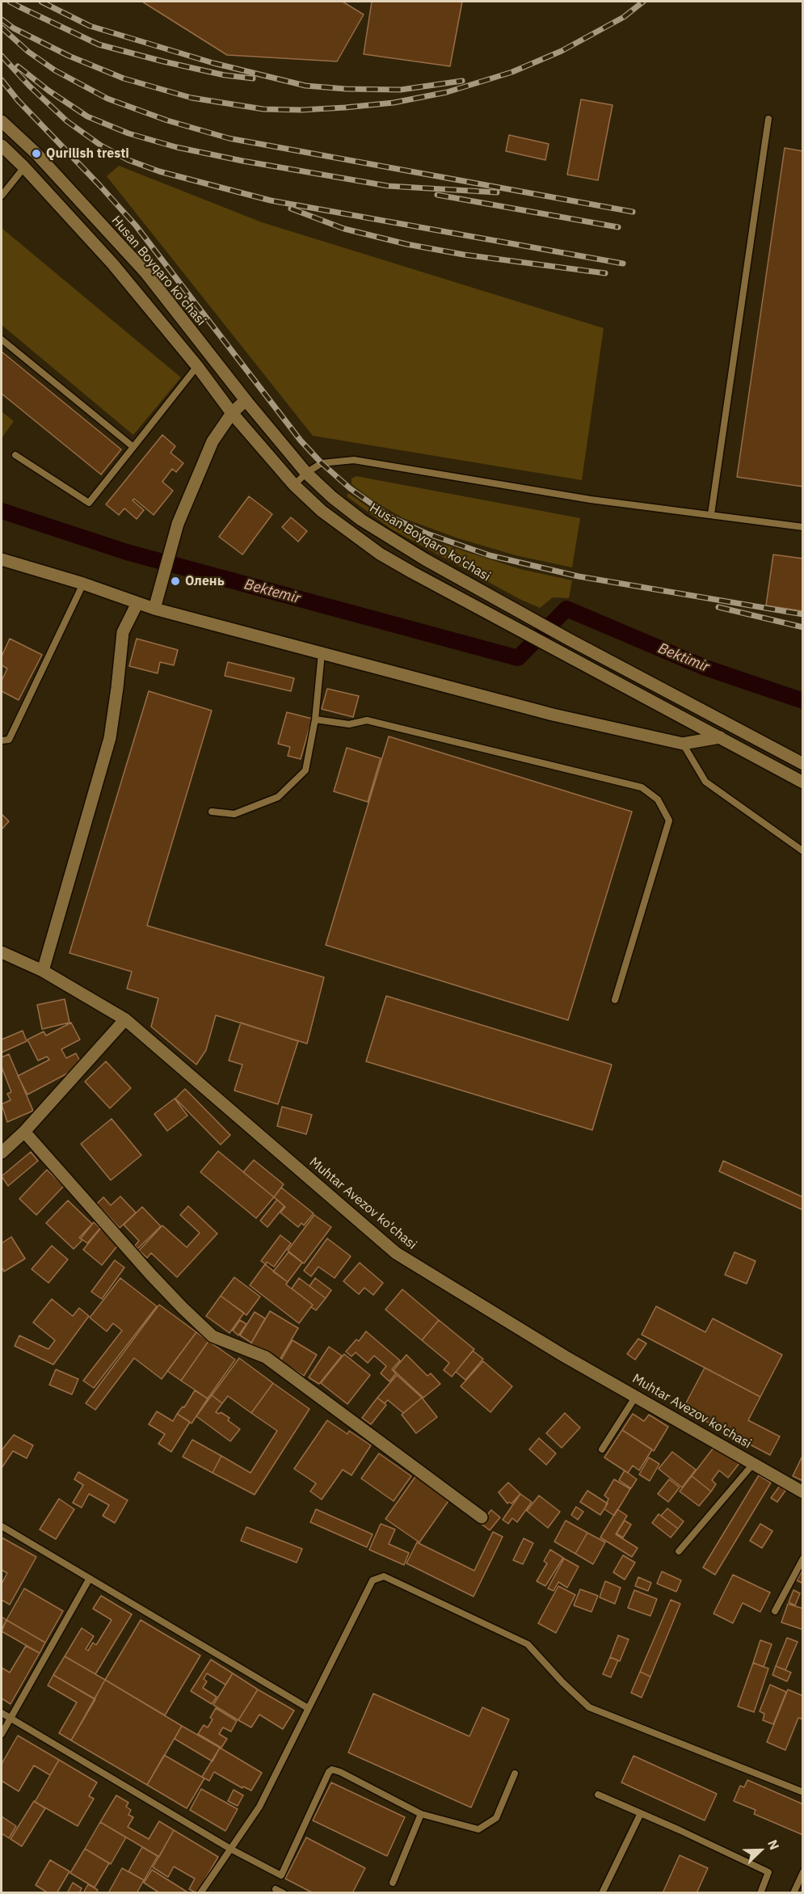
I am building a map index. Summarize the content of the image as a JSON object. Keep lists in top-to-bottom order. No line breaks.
{"streets":{"street":["Husan Boyqaro ko'chasi","Muhtar Avezov ko'chasi"]},"water":["Bektemir","Bektimir"],"places":["Qurilish tresti","Олень"],"north":"top right"}
